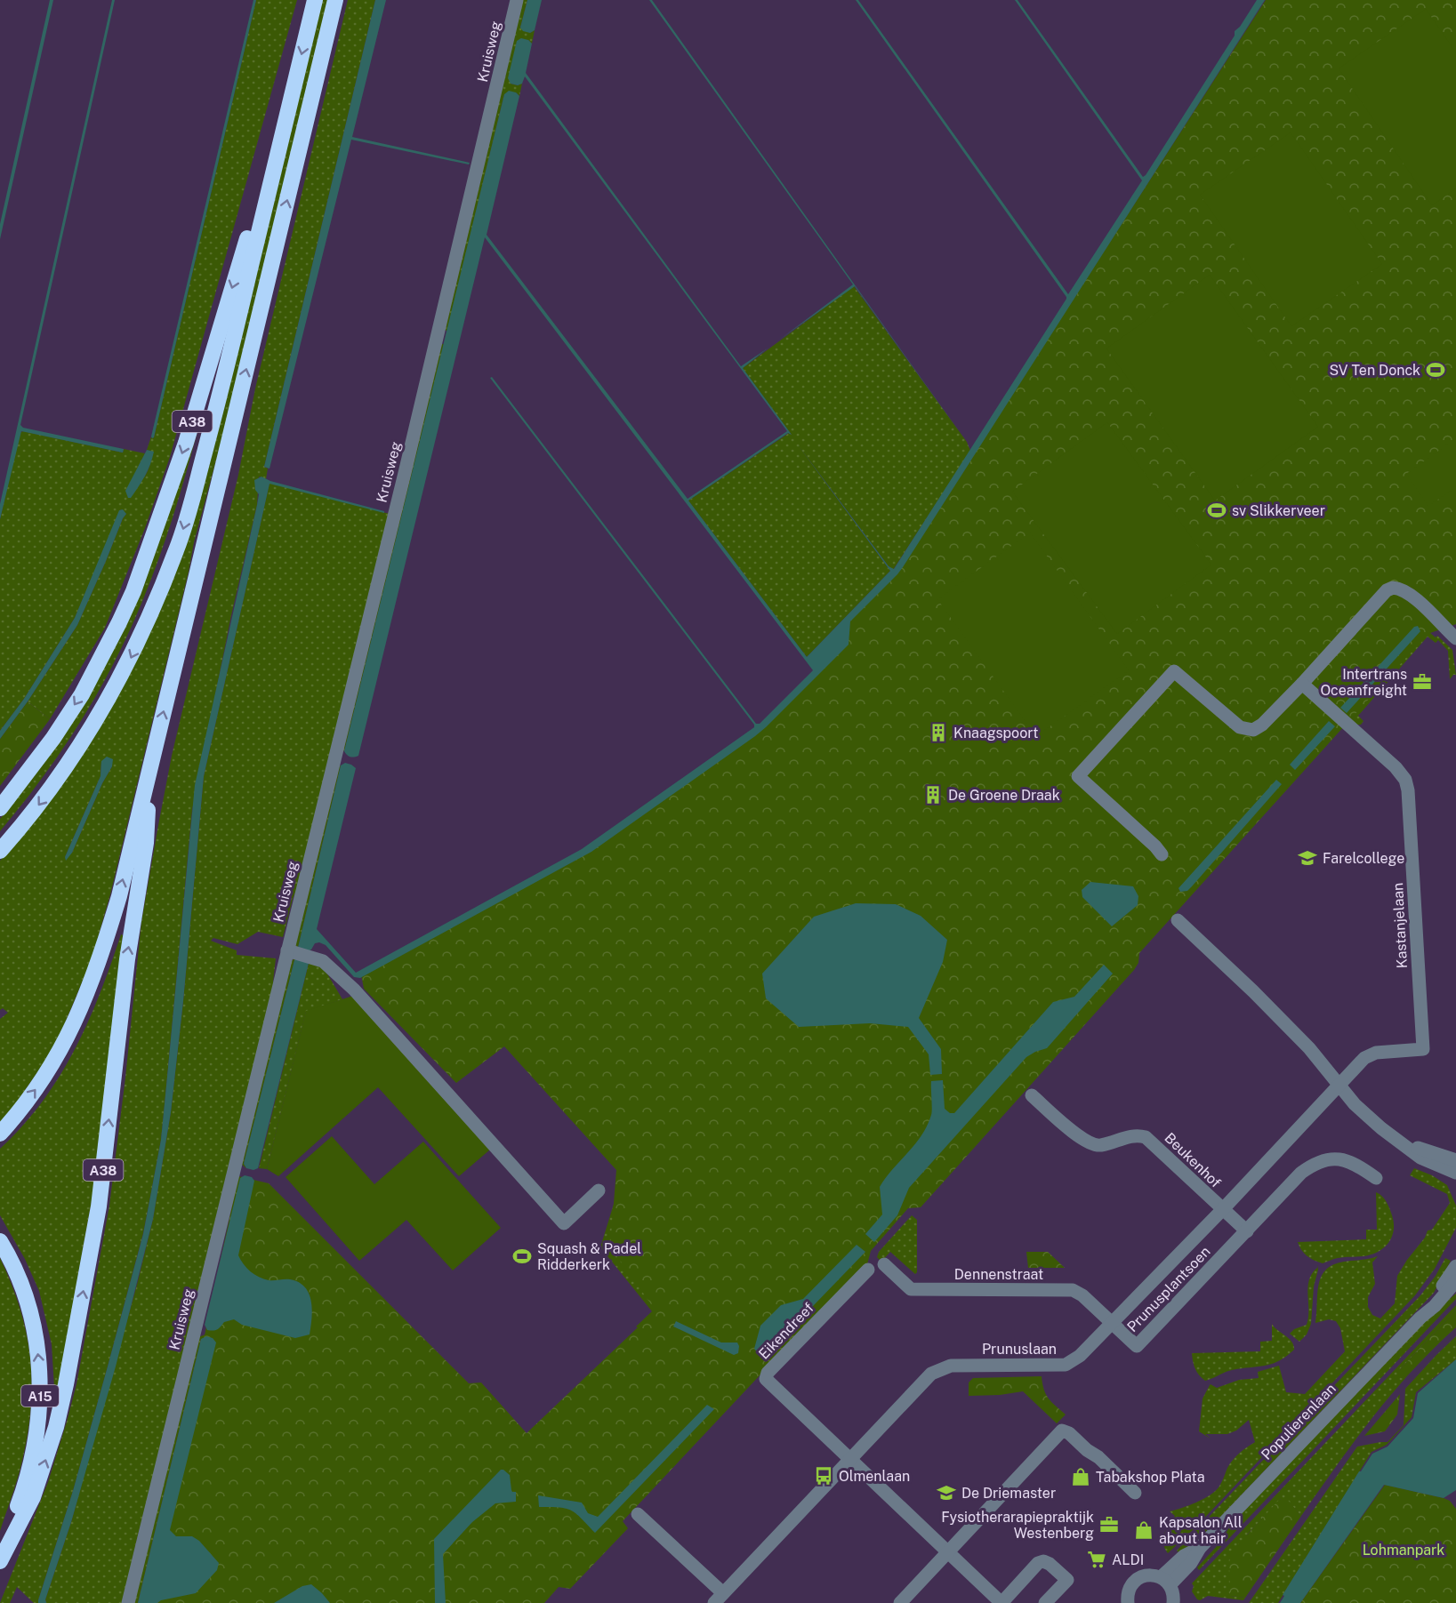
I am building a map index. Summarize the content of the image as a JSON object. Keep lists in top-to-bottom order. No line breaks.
{"streets":{"highway":["A38","A15"],"street":["Kruisweg","Kastanjelaan","Beukenhof","Dennenstraat","Prunusplantsoen","Eikendreef","Prunuslaan","Populierenlaan"]},"crossings":[["Kastanjelaan","Prunuslaan"],["Beukenhof","Prunuslaan"],["Dennenstraat","Prunusplantsoen"],["Dennenstraat","Prunuslaan"],["Prunusplantsoen","Prunuslaan"],["Eikendreef","Prunuslaan"]],"parks":["Lohmanpark"],"places":{"sports":["SV Ten Donck","sv Slikkerveer","Squash & Padel Ridderkerk"],"office":["Intertrans Oceanfreight","Fysiotherarapiepraktijk Westenberg"],"building":["Knaagspoort","De Groene Draak"],"school or university":["Farelcollege","De Driemaster"],"bus stop":["Olmenlaan"],"shop":["Tabakshop Plata","Kapsalon All about hair"],"supermarket":["ALDI"]}}
